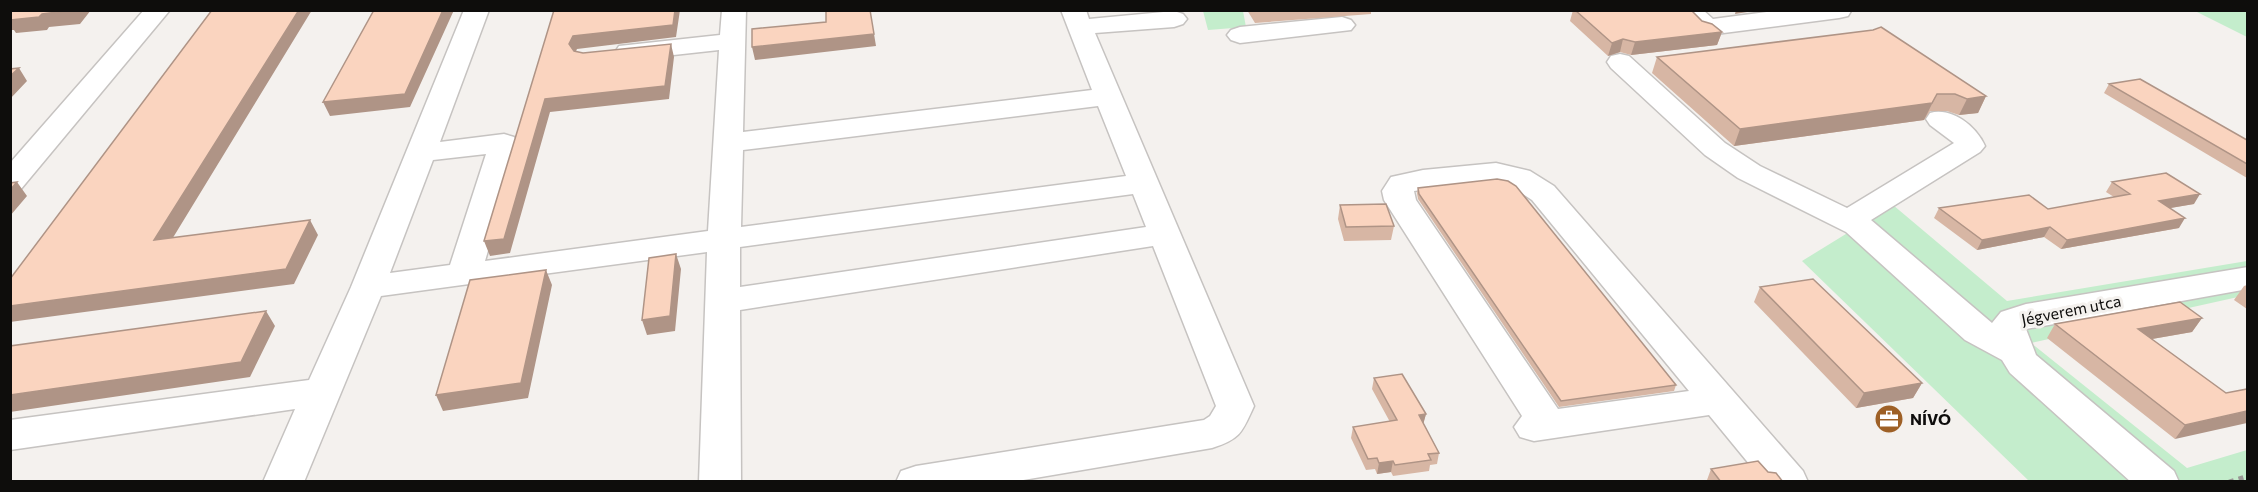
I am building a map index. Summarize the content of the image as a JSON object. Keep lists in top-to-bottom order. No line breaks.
{"streets":{"street":["Jégverem utca"]},"places":{"office":["NÍVÓ"]}}
